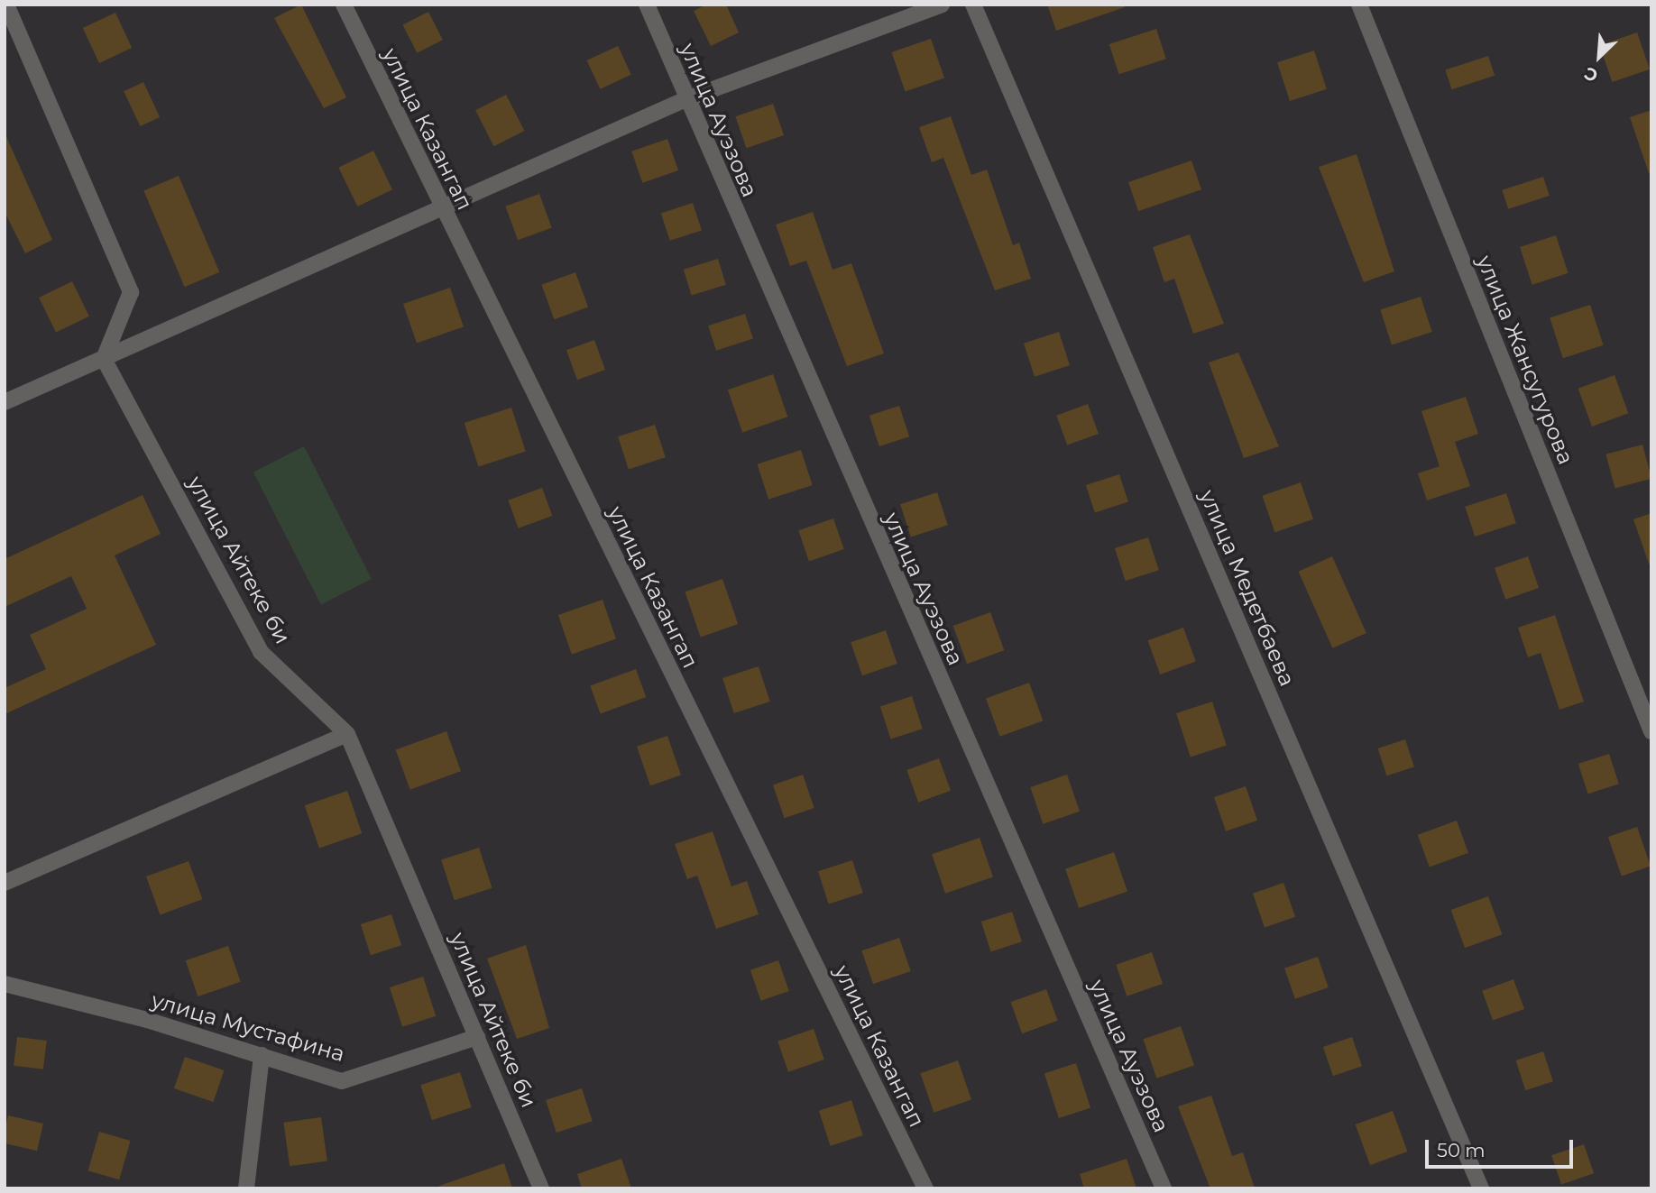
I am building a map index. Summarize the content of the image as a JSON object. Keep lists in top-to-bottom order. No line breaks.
{"streets":{"street":["улица Ауэзова","улица Казангап","улица Жансугурова","улица Айтеке би","улица Медетбаева","улица Мустафина"]},"crossings":[["улица Айтеке би","улица Мустафина"]],"scale_bar":"50 m","north":"bottom left"}
